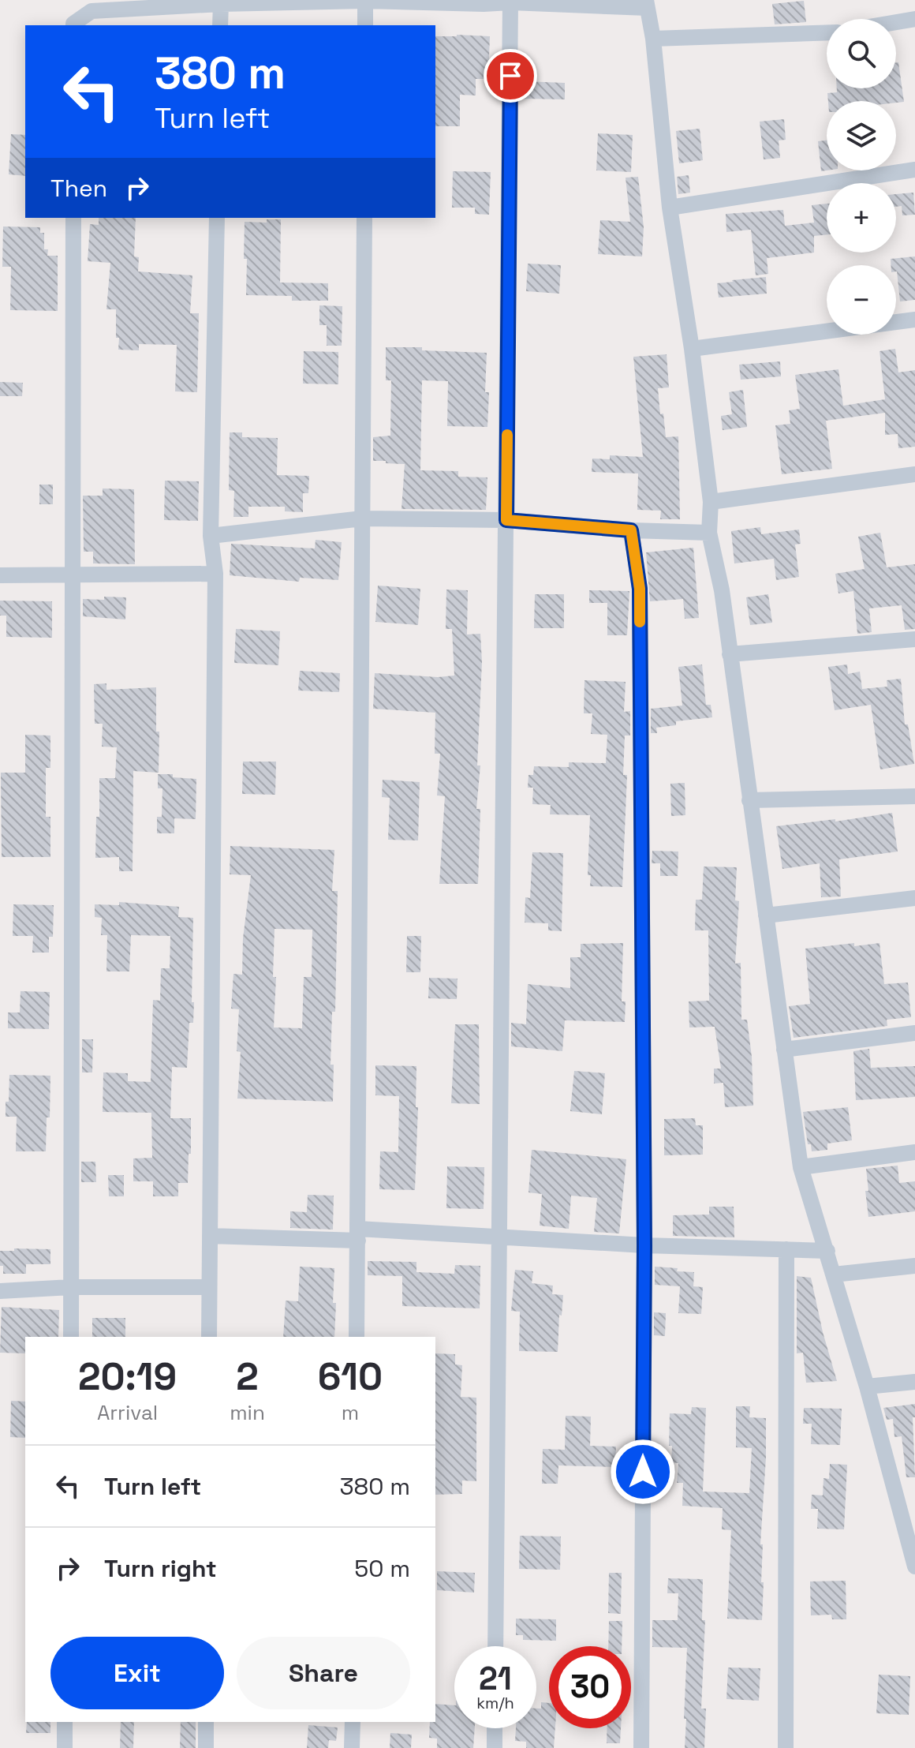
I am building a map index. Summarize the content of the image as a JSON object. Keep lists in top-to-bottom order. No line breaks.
{"page":{"map_buttons":["+","−"],"turn":["380 m","Turn left"],"then":"Then","eta":["20:19","Arrival","2","min","610","m"],"list":[{"name":"Turn left","value":"380 m"},{"name":"Turn right","value":"50 m"}],"buttons":["Exit","Share"],"speed":"21 km/h","limit":"30"}}
